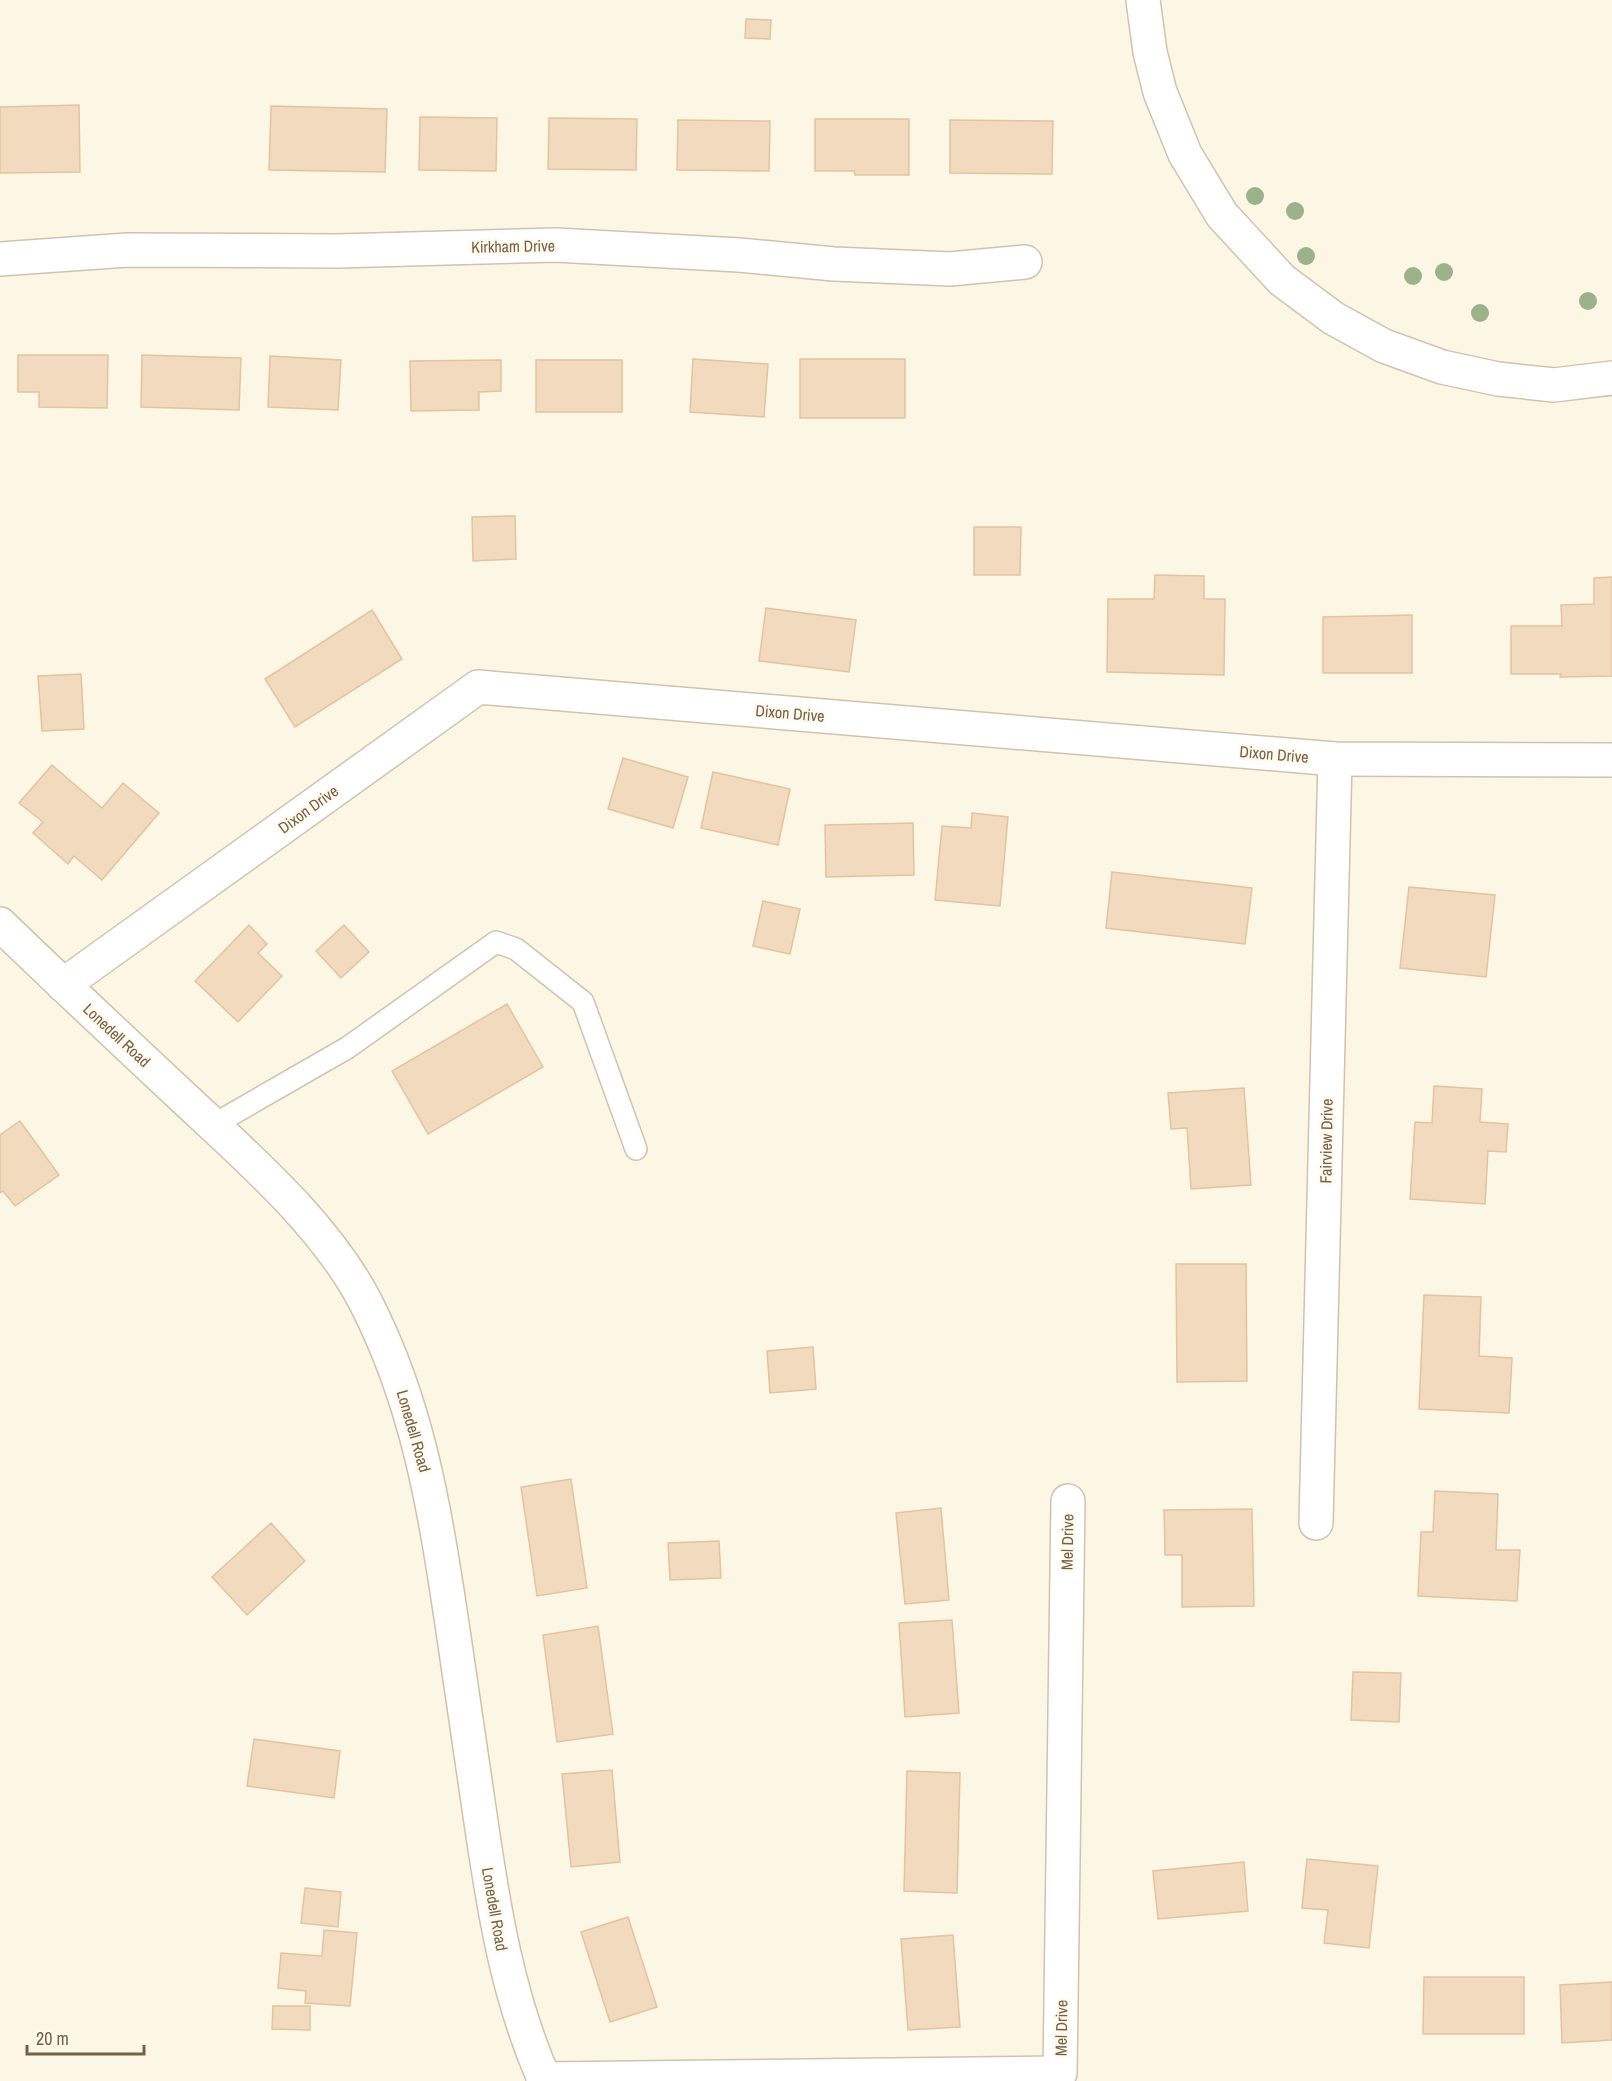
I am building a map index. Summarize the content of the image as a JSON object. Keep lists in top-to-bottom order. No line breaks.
{"streets":{"street":["Kirkham Drive","Dixon Drive","Lonedell Road","Fairview Drive","Mel Drive"]},"crossings":[["Dixon Drive","Lonedell Road"],["Dixon Drive","Fairview Drive"],["Lonedell Road","Mel Drive"]],"scale_bar":"20 m"}
